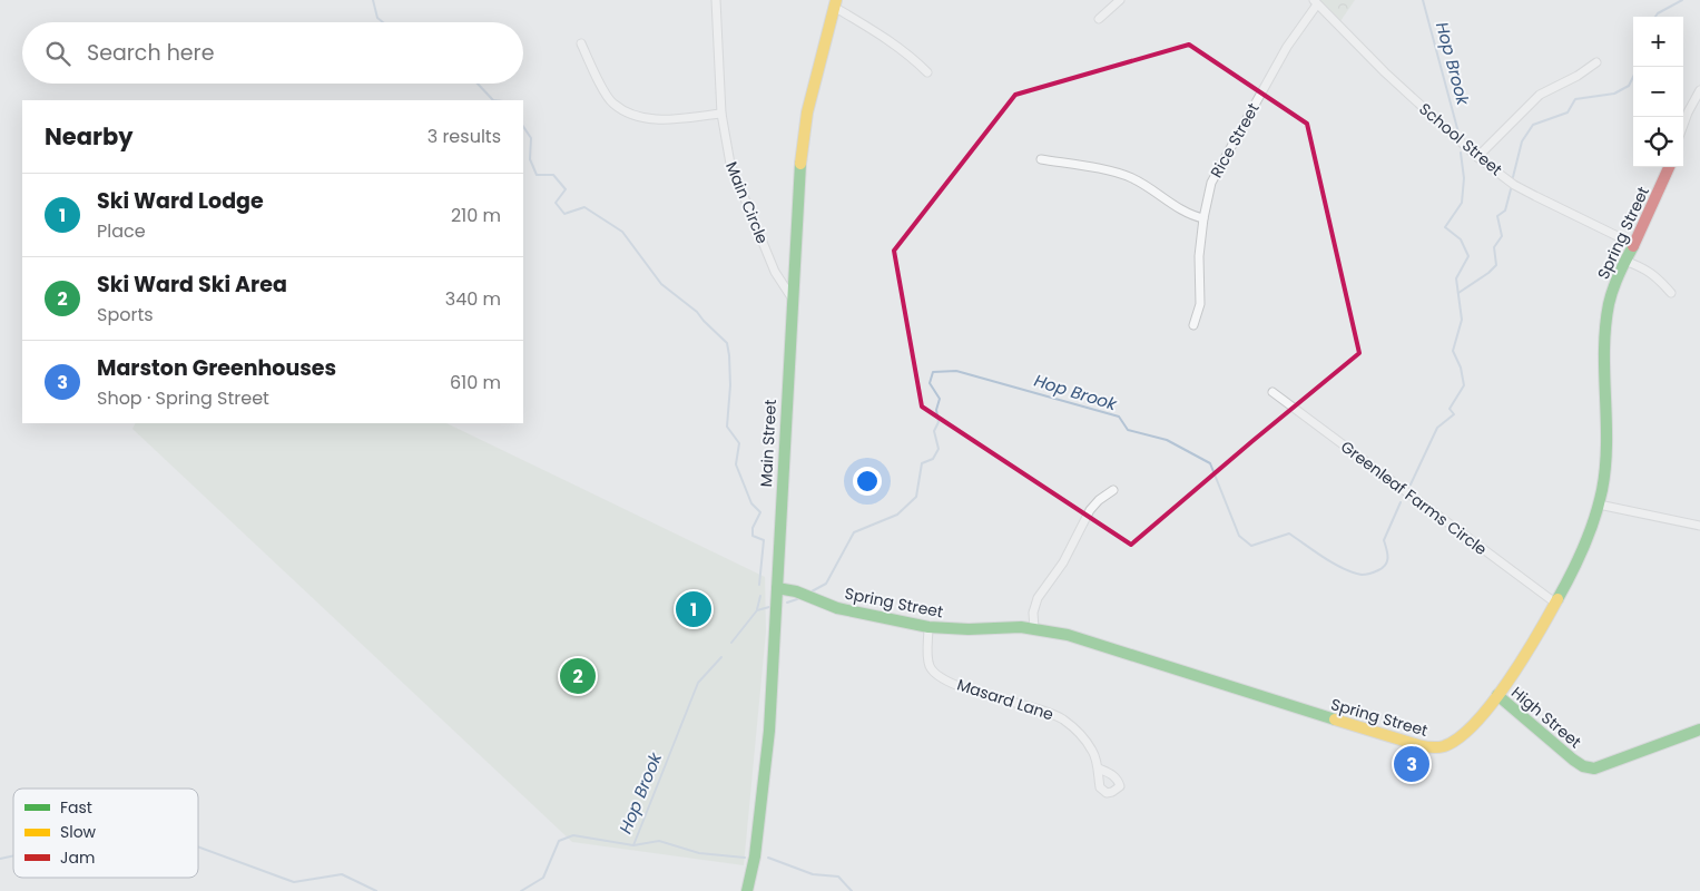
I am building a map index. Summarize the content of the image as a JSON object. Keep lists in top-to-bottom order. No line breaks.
{"streets":{"street":["School Street","Rice Street","Main Circle","Spring Street","Main Street","Greenleaf Farms Circle","Masard Lane","High Street"]},"crossings":[["School Street","Rice Street"],["School Street","Spring Street"],["Main Circle","Main Street"],["Spring Street","Main Street"],["Spring Street","Greenleaf Farms Circle"],["Spring Street","Masard Lane"],["Spring Street","High Street"]],"water":["Hop Brook"],"legend":["Fast","Slow","Jam"],"page":{"map_buttons":["+","−"],"search":"Search here","heading":["Nearby","3 results"],"list":[{"mark":"1","name":"Ski Ward Lodge","note":"Place","value":"210 m"},{"mark":"2","name":"Ski Ward Ski Area","note":"Sports","value":"340 m"},{"mark":"3","name":"Marston Greenhouses","note":"Shop · Spring Street","value":"610 m"}],"pins":["1","2","3"]}}
